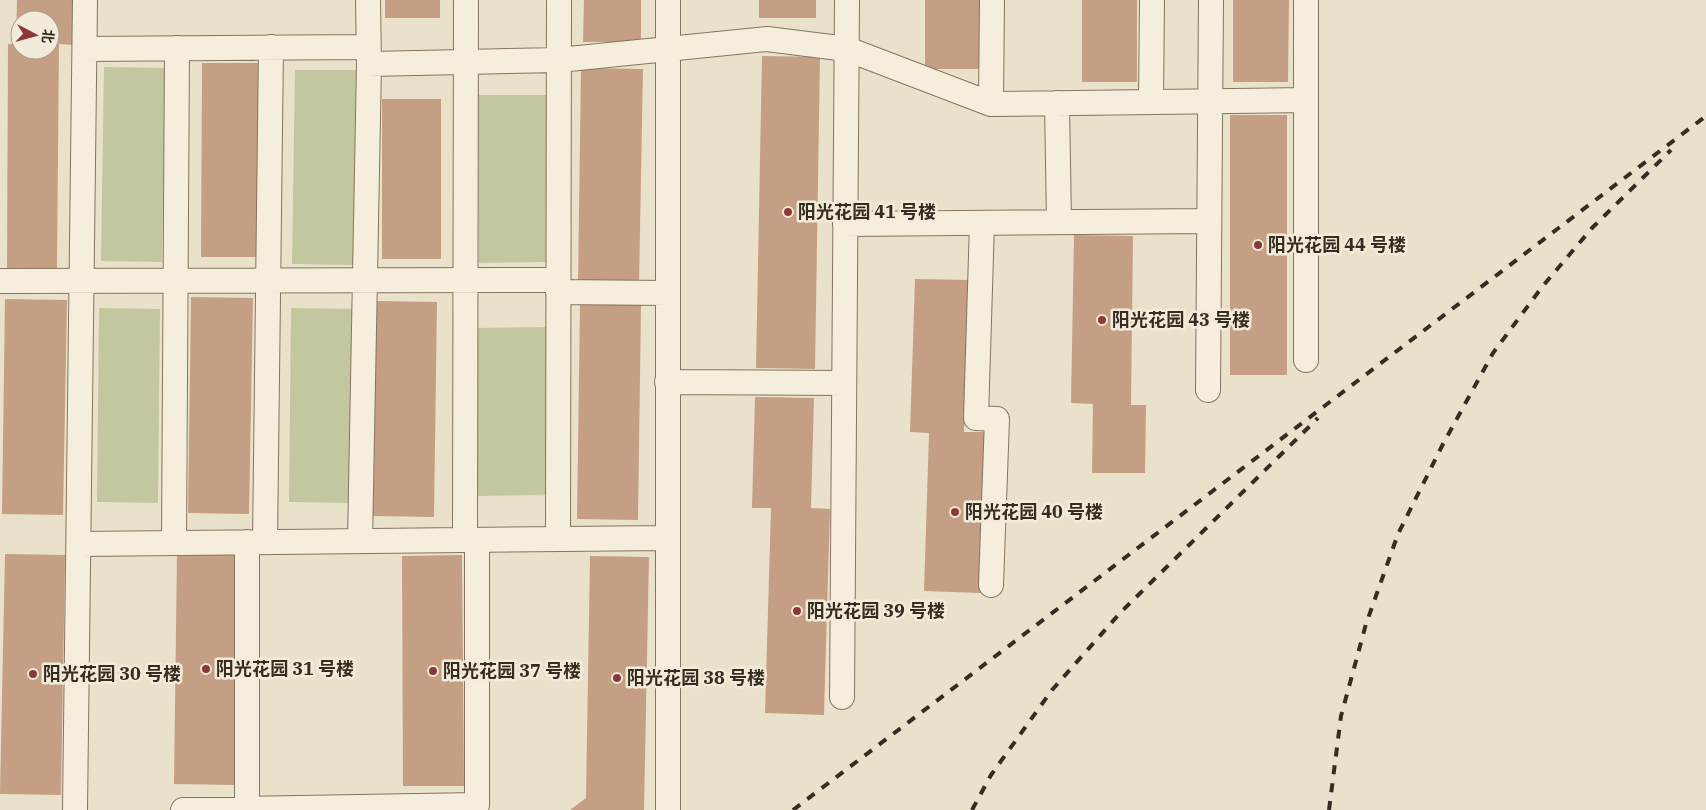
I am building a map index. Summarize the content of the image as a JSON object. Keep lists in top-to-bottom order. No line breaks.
{"places":["阳光花园 41 号楼","阳光花园 44 号楼","阳光花园 43 号楼","阳光花园 40 号楼","阳光花园 39 号楼","阳光花园 31 号楼","阳光花园 37 号楼","阳光花园 30 号楼","阳光花园 38 号楼"],"north":"right"}
